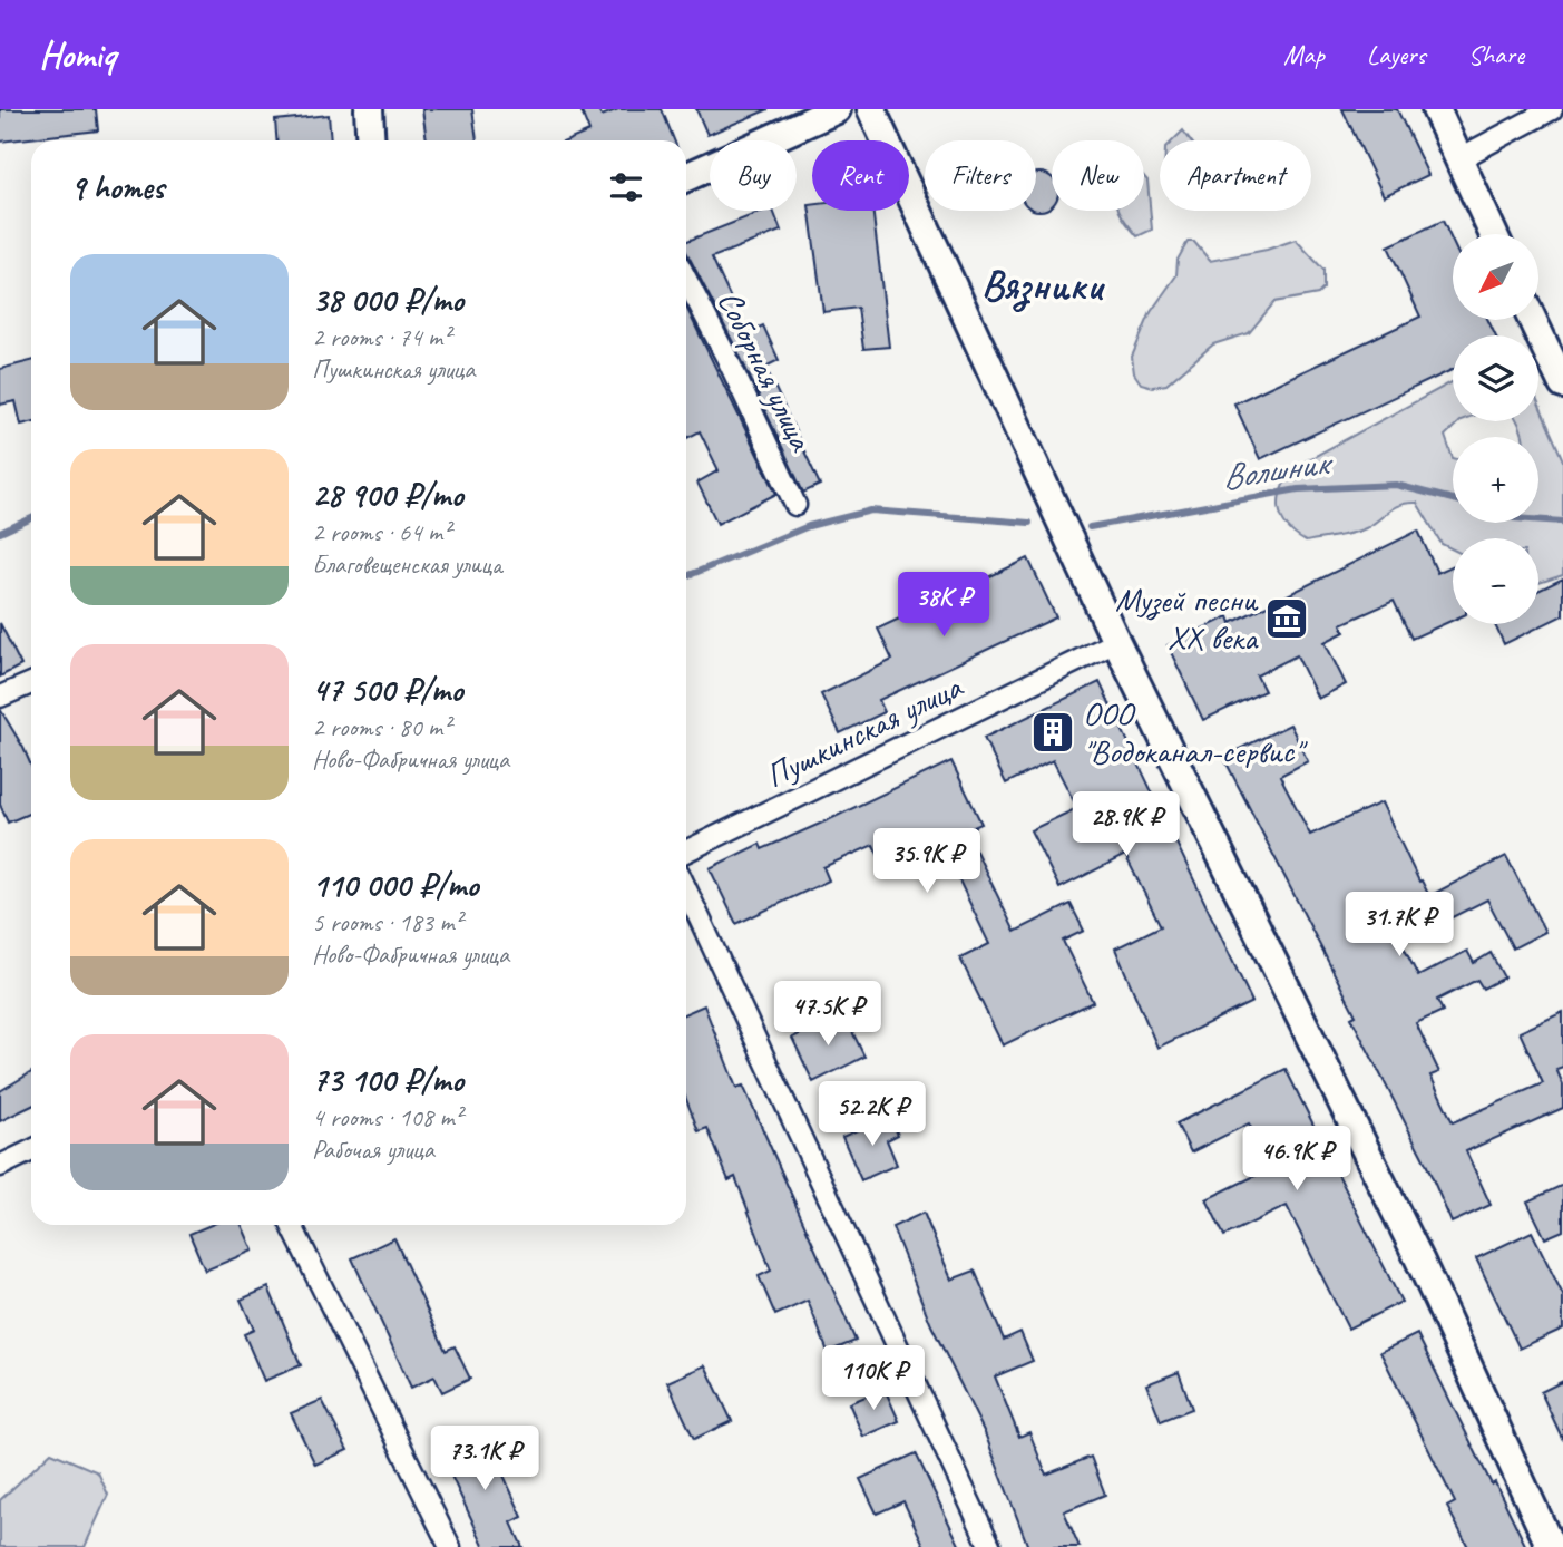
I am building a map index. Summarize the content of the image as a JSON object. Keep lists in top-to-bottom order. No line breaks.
{"streets":{"street":["Соборная улица","Пушкинская улица"]},"districts":["Вязники"],"water":["Волшник"],"places":{"museum":["Музей песни XX века"],"building":["ООО \"Водоканал-сервис\""]},"north":"bottom left","page":{"header":"Homiq","nav":["Map","Layers","Share"],"chip":["Buy","Rent","Filters","New","Apartment"],"heading":"9 homes","map_buttons":["+","−"],"list":[{"name":"38 000 ₽/mo","note":"2 rooms · 74 m² · Пушкинская улица"},{"name":"28 900 ₽/mo","note":"2 rooms · 64 m² · Благовещенская улица"},{"name":"47 500 ₽/mo","note":"2 rooms · 80 m² · Ново-Фабричная улица"},{"name":"110 000 ₽/mo","note":"5 rooms · 183 m² · Ново-Фабричная улица"},{"name":"73 100 ₽/mo","note":"4 rooms · 108 m² · Рабочая улица"}],"price":["38K ₽","28.9K ₽","35.9K ₽","31.7K ₽","47.5K ₽","52.2K ₽","46.9K ₽","110K ₽","73.1K ₽"]}}
